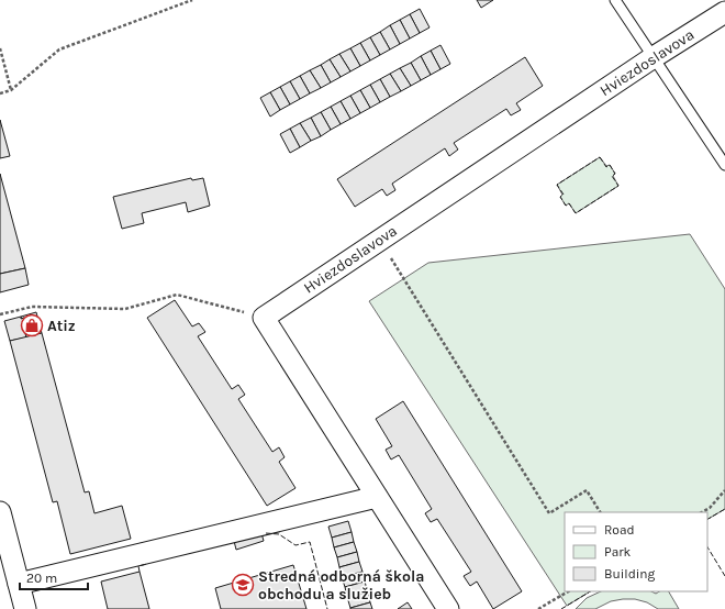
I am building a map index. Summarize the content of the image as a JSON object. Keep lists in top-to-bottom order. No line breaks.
{"streets":{"street":["Hviezdoslavova"]},"places":{"shop":["Atiz"],"school or university":["Stredná odborná škola obchodu a služieb"]},"legend":["Road","Park","Building"],"scale_bar":"20 m"}
